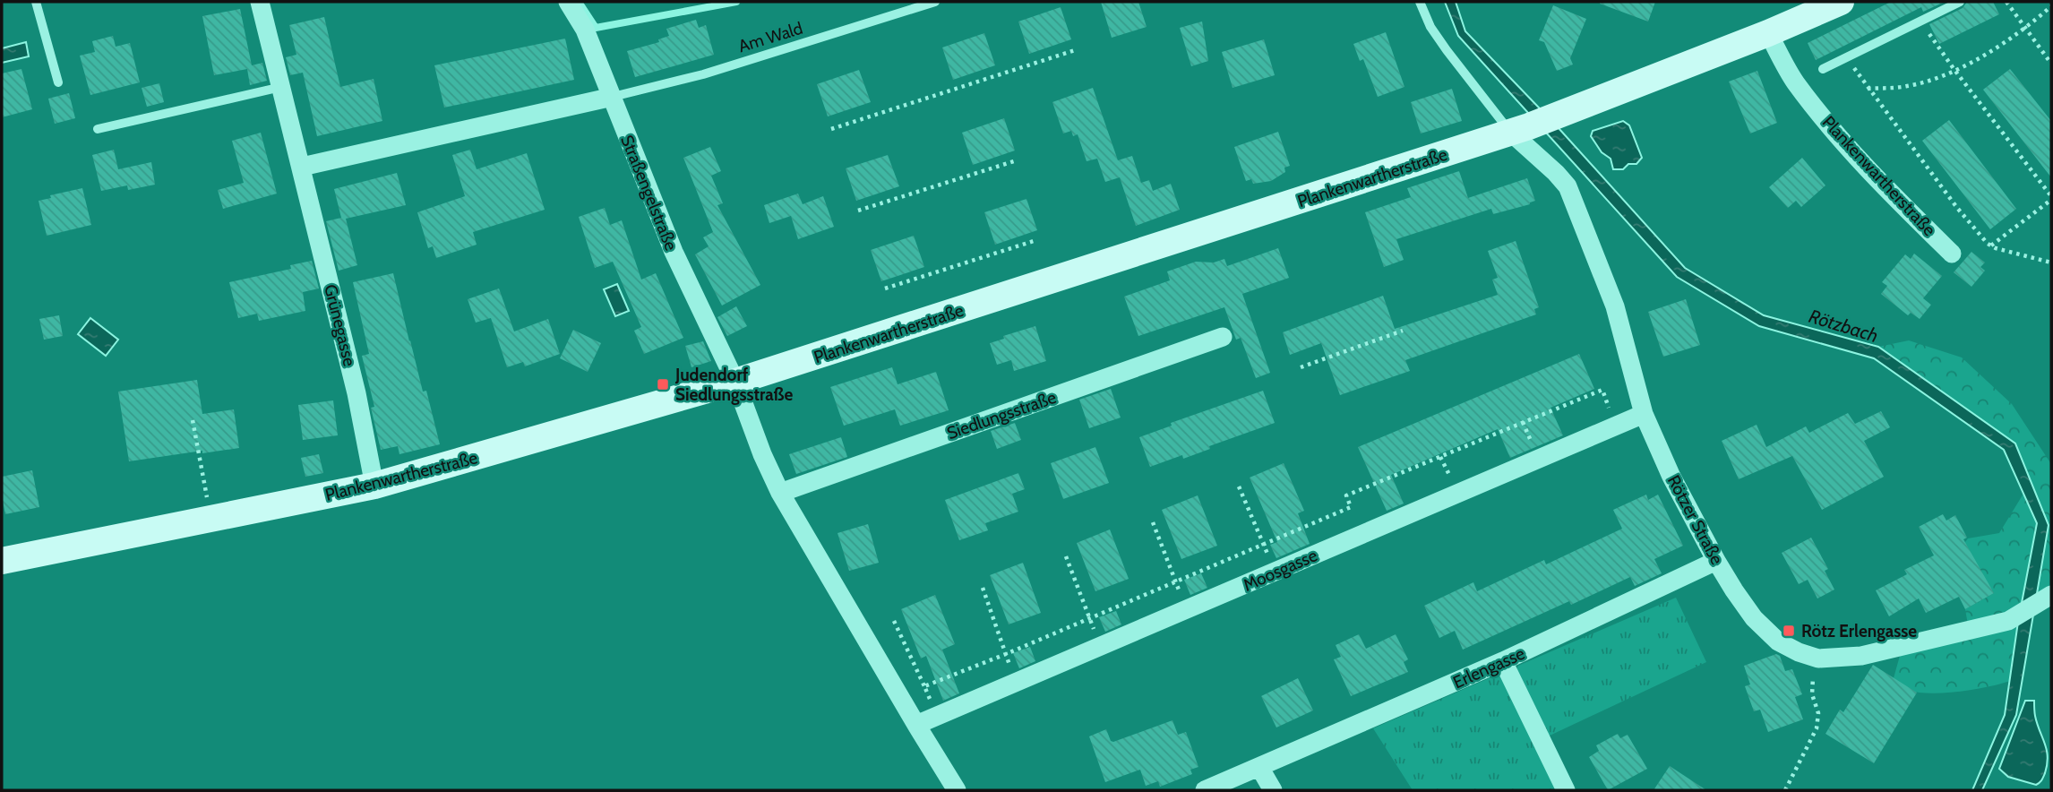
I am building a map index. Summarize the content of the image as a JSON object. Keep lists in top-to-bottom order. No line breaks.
{"streets":{"main road":["Plankenwartherstraße"],"street":["Straßengelstraße","Grünegasse","Siedlungsstraße","Rötzer Straße","Moosgasse","Erlengasse"],"lane":["Am Wald"]},"crossings":[["Am Wald","Straßengelstraße"],["Plankenwartherstraße","Straßengelstraße"],["Plankenwartherstraße","Grünegasse"],["Plankenwartherstraße","Rötzer Straße"],["Rötzer Straße","Moosgasse"],["Rötzer Straße","Erlengasse"]],"water":["Rötzbach"],"places":{"transit":["Judendorf Siedlungsstraße","Rötz Erlengasse"]}}
